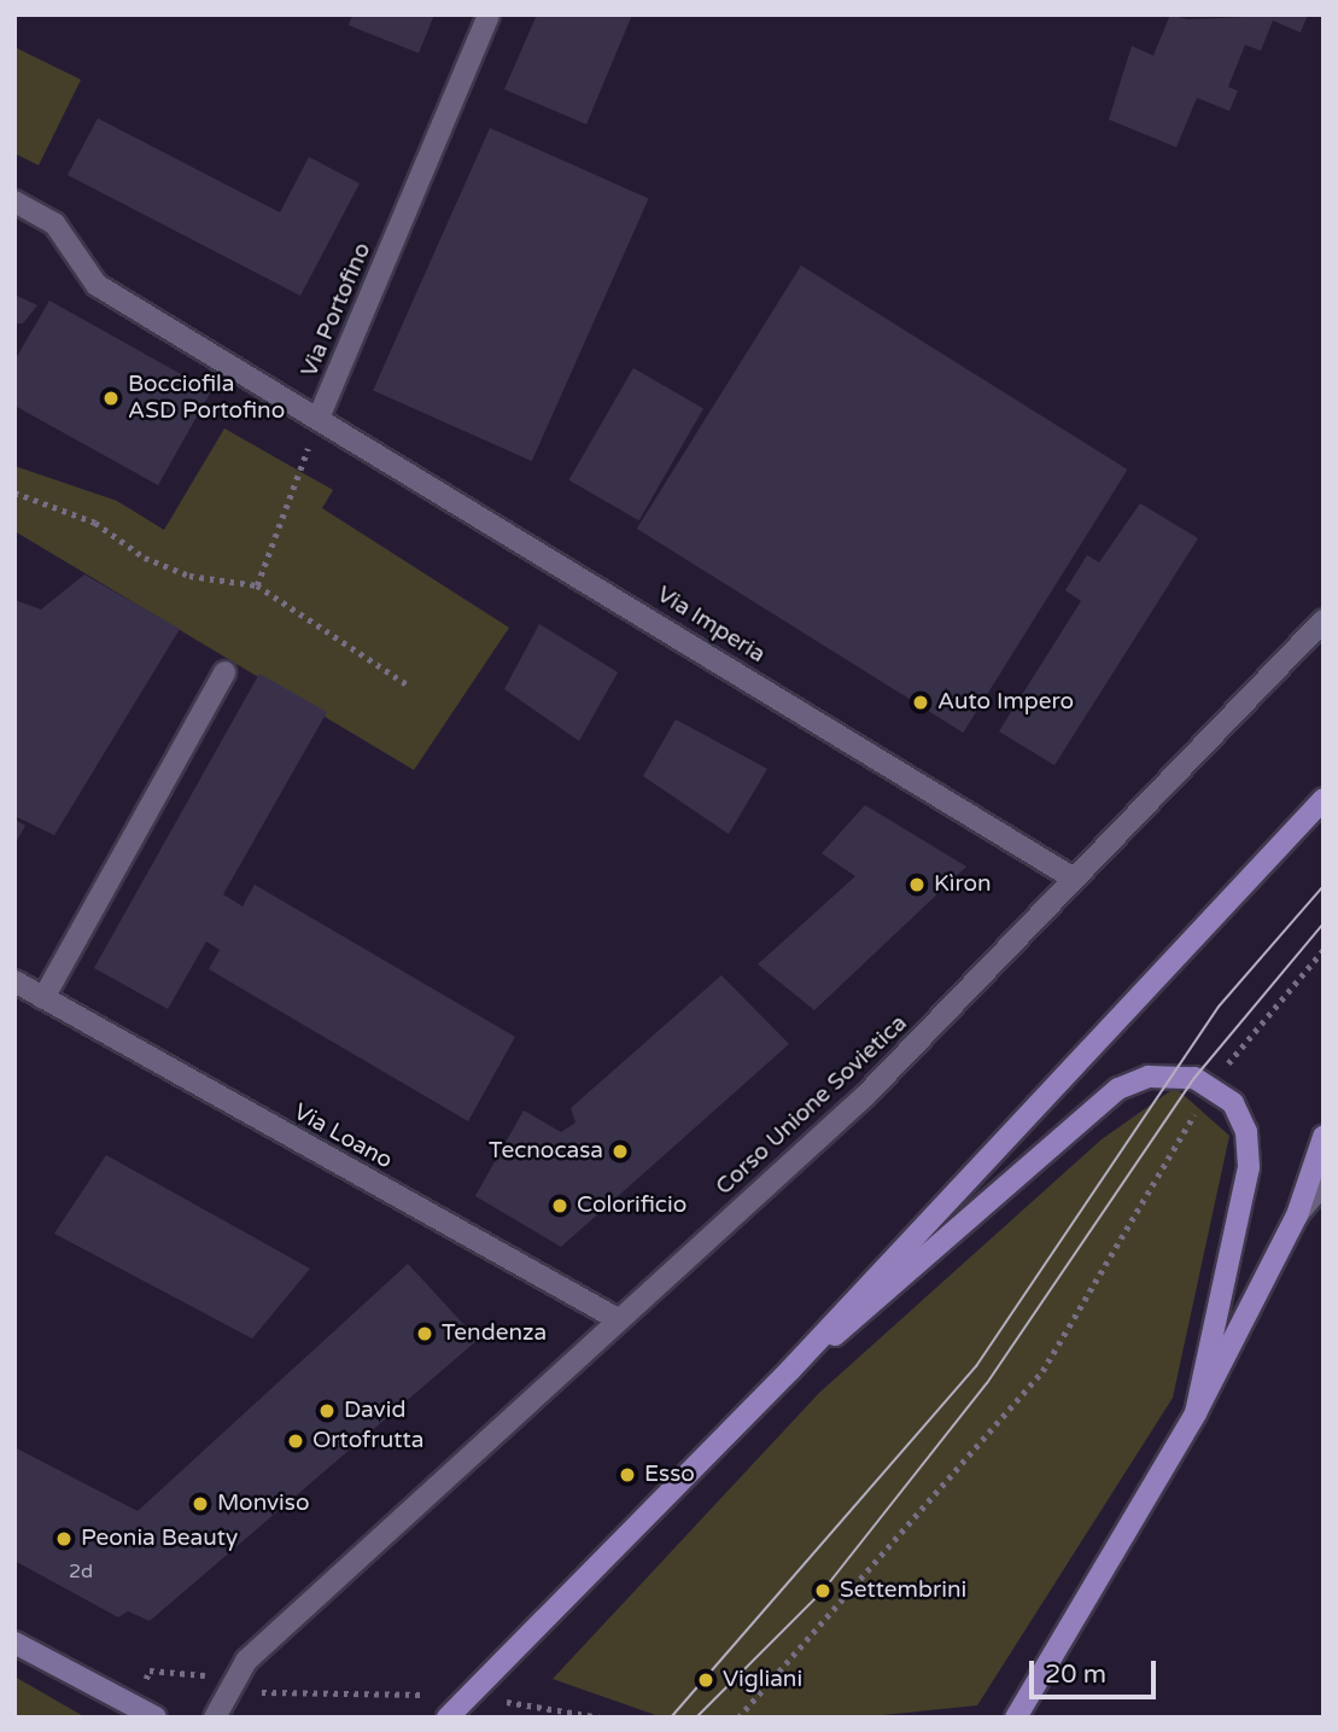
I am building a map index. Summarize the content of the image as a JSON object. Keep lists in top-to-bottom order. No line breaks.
{"streets":{"street":["Via Portofino","Via Imperia","Corso Unione Sovietica","Via Loano"]},"crossings":[["Via Portofino","Via Imperia"],["Via Imperia","Corso Unione Sovietica"],["Corso Unione Sovietica","Via Loano"]],"places":["Bocciofila ASD Portofino","Auto Impero","Kìron","Tecnocasa","Colorificio","Tendenza","David","Ortofrutta","Esso","Monviso","Peonia Beauty","Settembrini","Vigliani"],"house_numbers":["2d"],"scale_bar":"20 m"}
